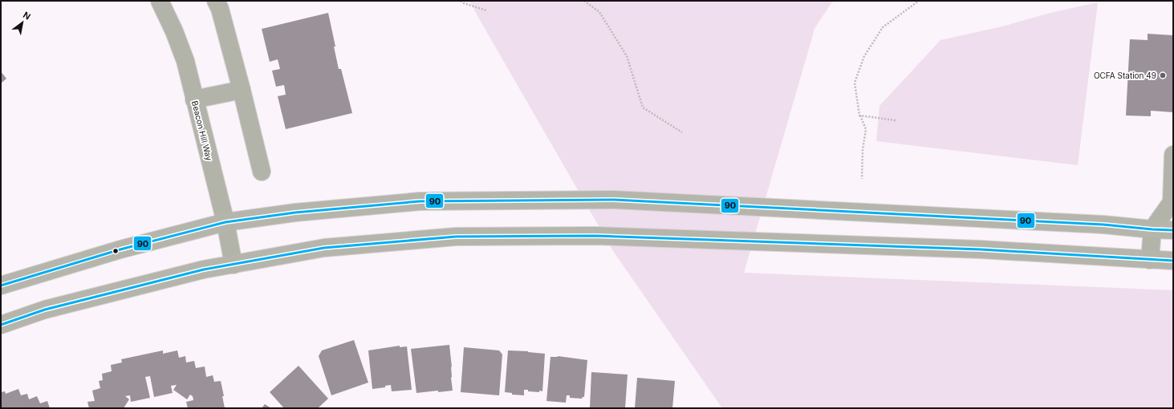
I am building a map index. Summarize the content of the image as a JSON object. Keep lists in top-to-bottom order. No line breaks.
{"streets":{"street":["Beacon Hill Way"]},"places":["OCFA Station 49"],"lines":["transit line 90"],"north":"top right"}
